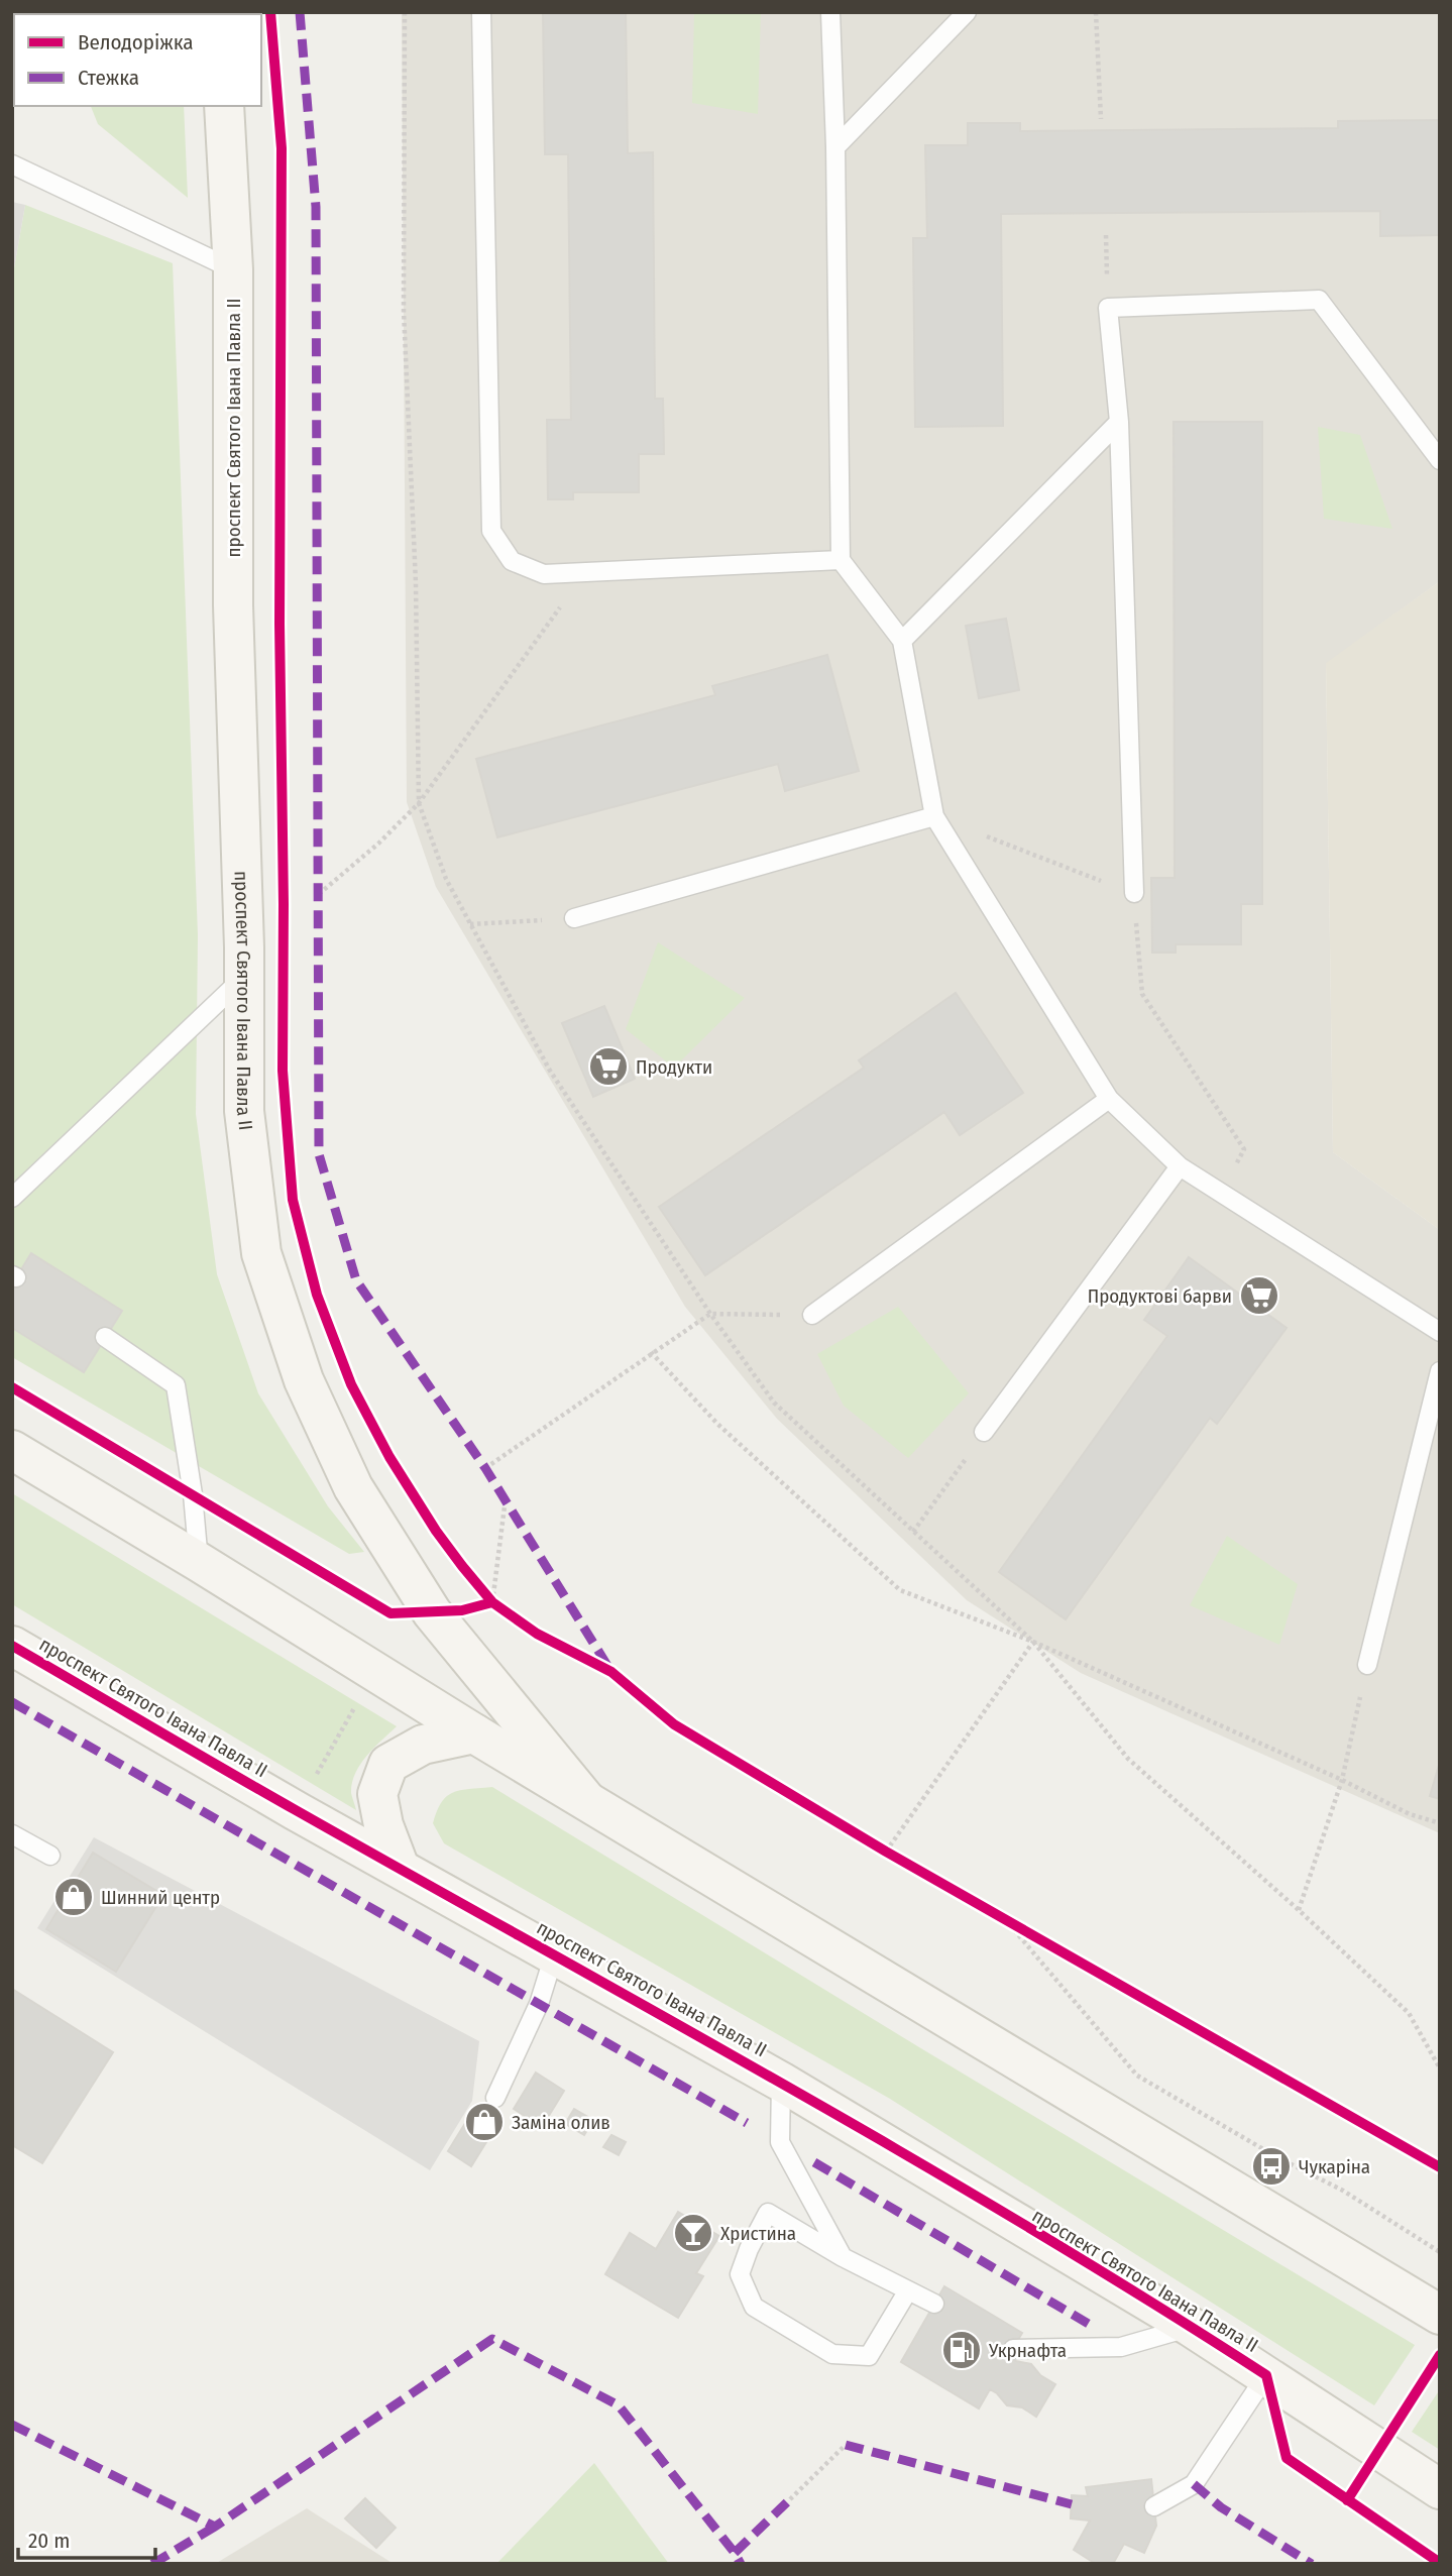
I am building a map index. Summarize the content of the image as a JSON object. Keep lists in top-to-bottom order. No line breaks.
{"streets":{"main road":["проспект Святого Івана Павла II"]},"places":{"supermarket":["Продукти","Продуктові барви"],"shop":["Шинний центр","Заміна олив"],"bus stop":["Чукаріна"],"bar":["Христина"],"fuel station":["Укрнафта"]},"legend":["Велодоріжка","Стежка"],"scale_bar":"20 m"}
